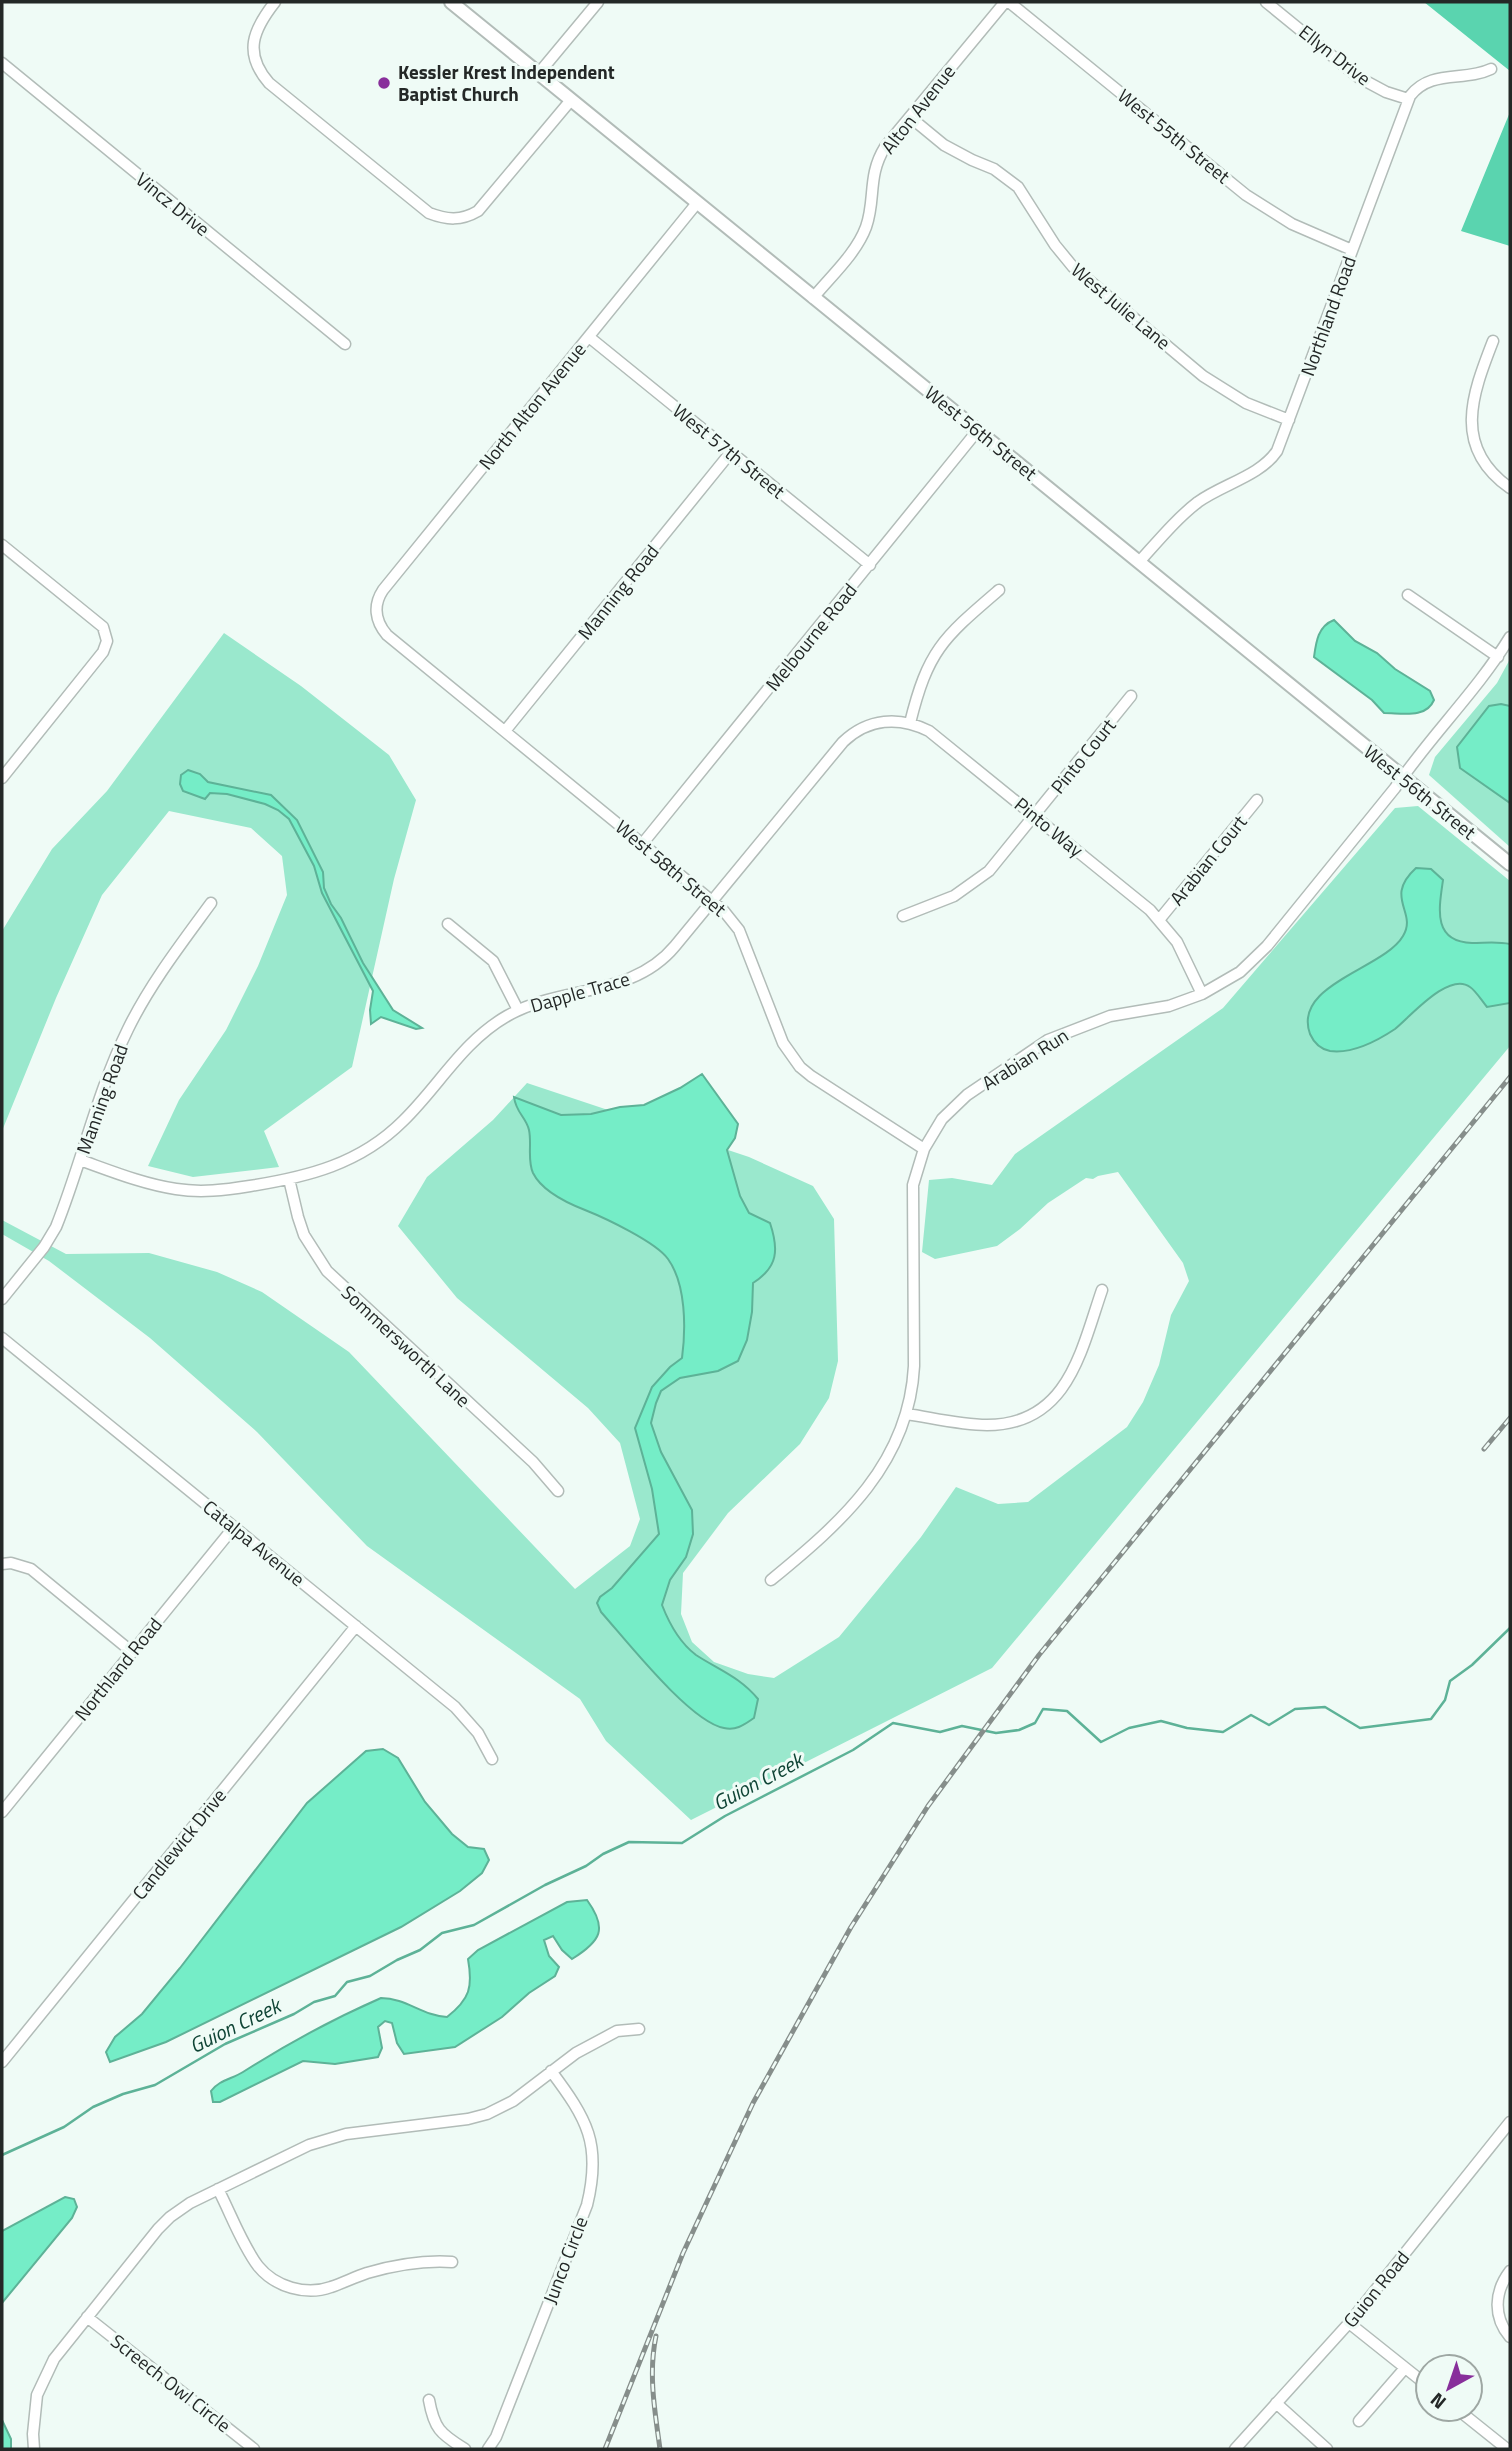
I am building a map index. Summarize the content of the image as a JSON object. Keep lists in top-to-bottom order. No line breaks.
{"streets":{"main road":["West 56th Street"],"street":["Ellyn Drive","Alton Avenue","West 55th Street","Vincz Drive","West Julie Lane","Northland Road","North Alton Avenue","West 57th Street","Manning Road","Melbourne Road","Pinto Court","Pinto Way","Arabian Court","West 58th Street","Dapple Trace","Arabian Run","Sommersworth Lane","Catalpa Avenue","Candlewick Drive","Junco Circle","Guion Road","Screech Owl Circle"]},"crossings":[["Ellyn Drive","Northland Road"],["Alton Avenue","West 55th Street"],["Alton Avenue","West Julie Lane"],["Alton Avenue","West 56th Street"],["West 55th Street","Northland Road"],["West Julie Lane","Northland Road"],["Northland Road","West 56th Street"],["Northland Road","Catalpa Avenue"],["North Alton Avenue","West 56th Street"],["North Alton Avenue","West 57th Street"],["North Alton Avenue","West 58th Street"],["West 56th Street","Melbourne Road"],["West 56th Street","Arabian Run"],["West 57th Street","Manning Road"],["West 57th Street","Melbourne Road"],["Manning Road","West 58th Street"],["Manning Road","Dapple Trace"],["Melbourne Road","West 58th Street"],["Pinto Court","Pinto Way"],["Pinto Way","Arabian Court"],["Pinto Way","Dapple Trace"],["Pinto Way","Arabian Run"],["West 58th Street","Dapple Trace"],["West 58th Street","Arabian Run"],["Dapple Trace","Sommersworth Lane"],["Catalpa Avenue","Candlewick Drive"]],"water":["Guion Creek"],"places":["Kessler Krest Independent Baptist Church"],"north":"bottom left"}
